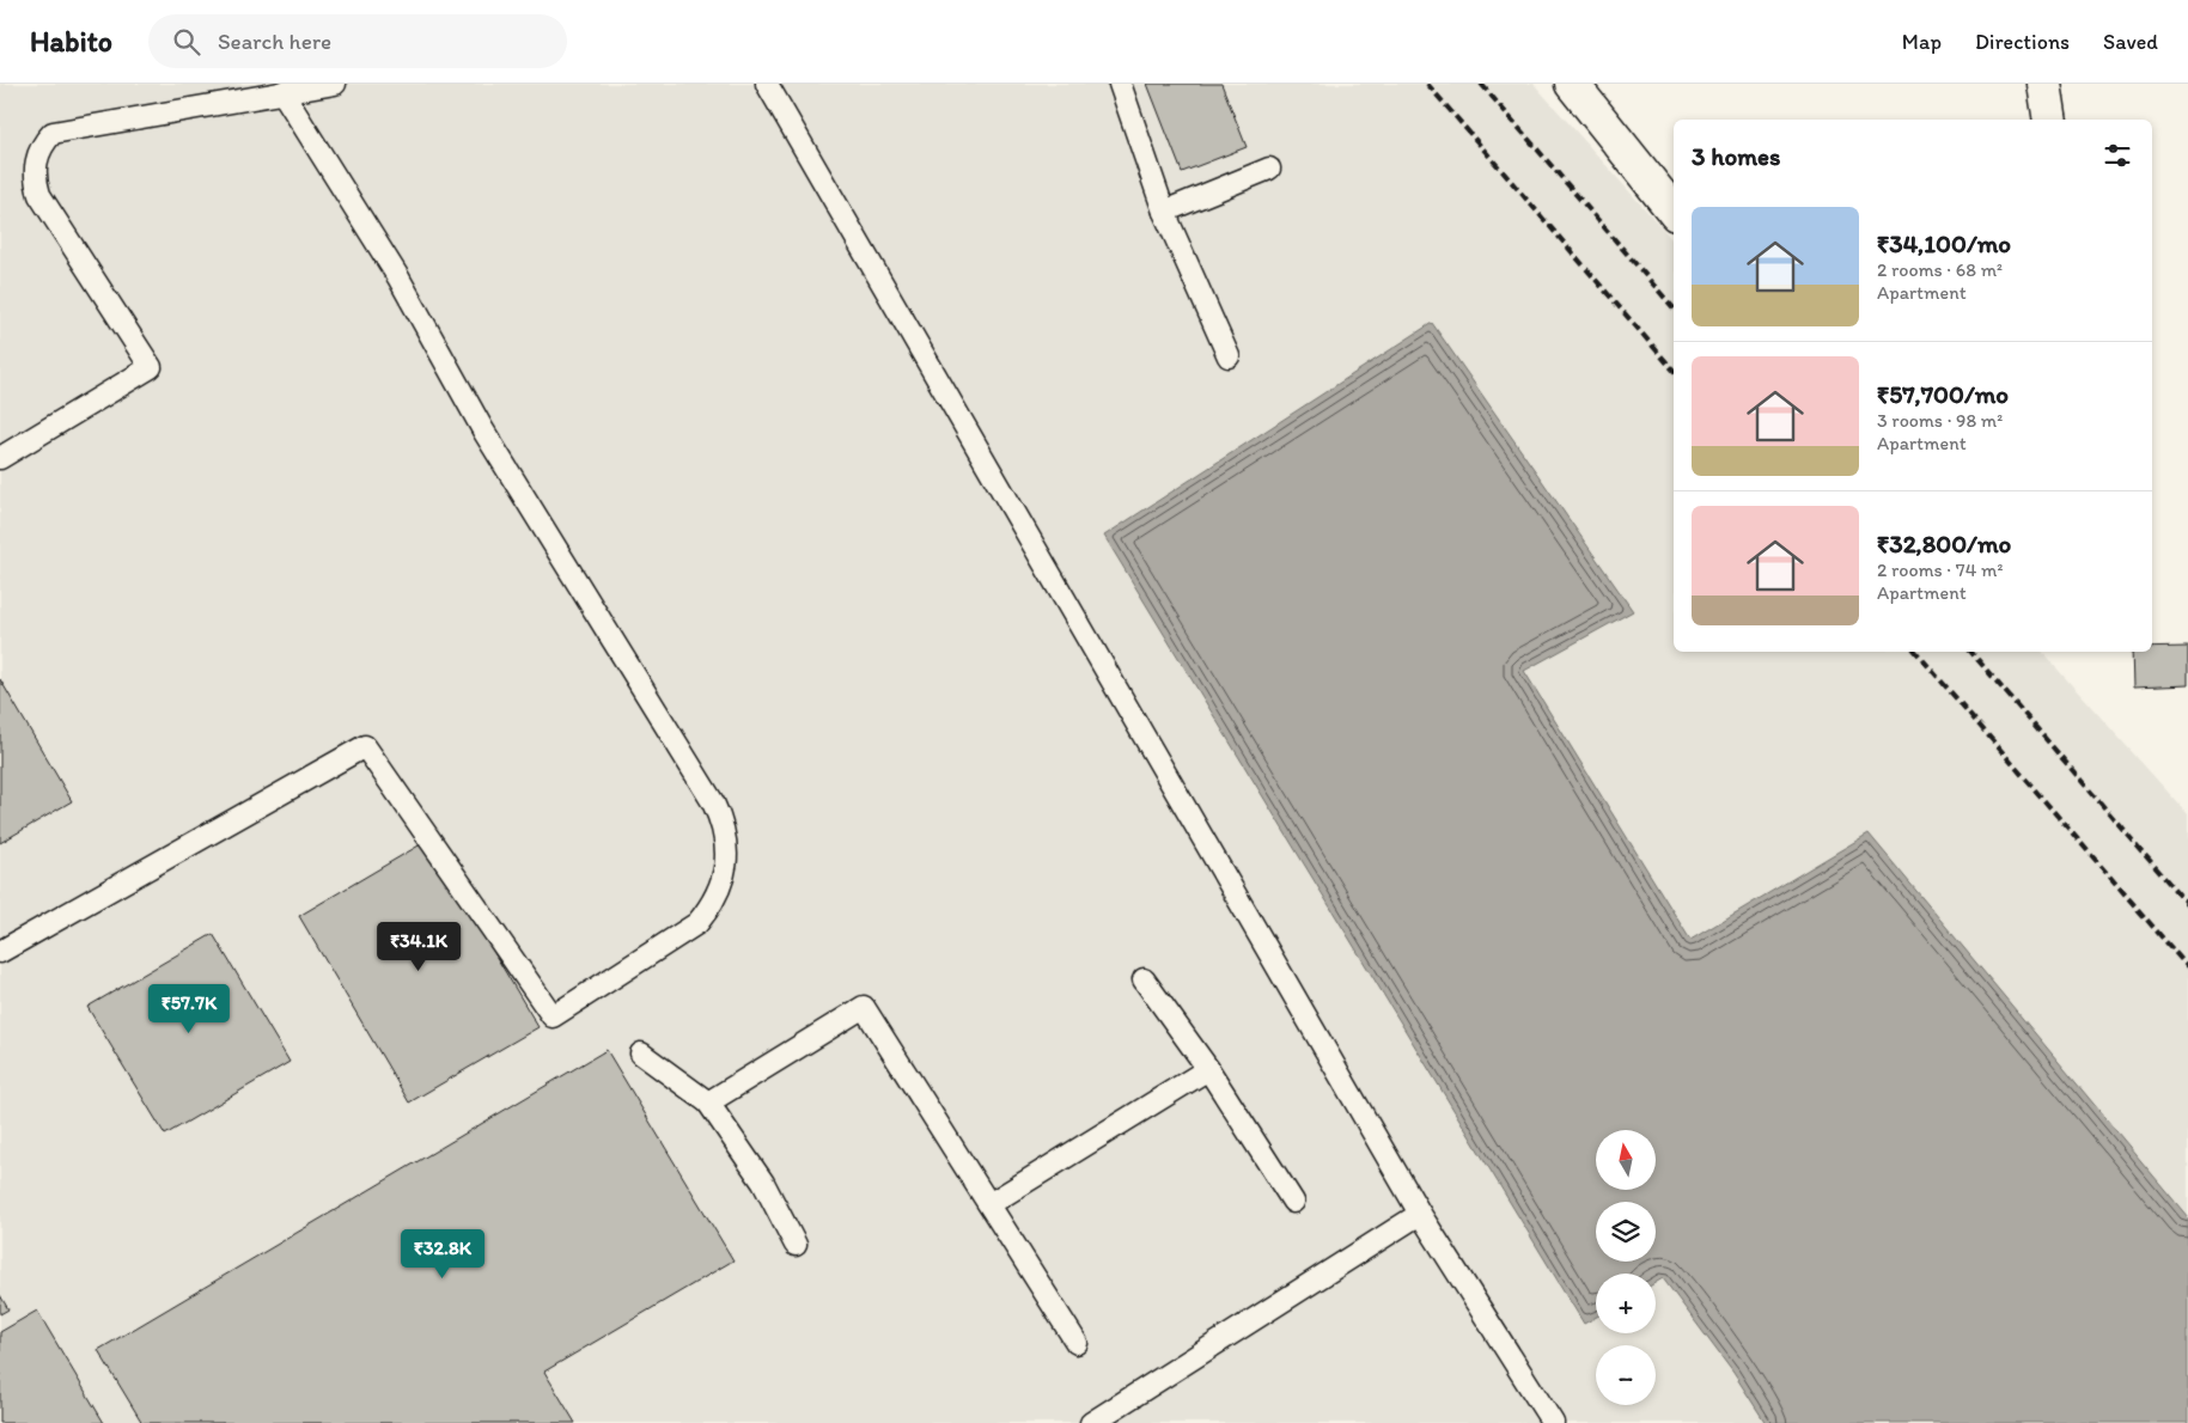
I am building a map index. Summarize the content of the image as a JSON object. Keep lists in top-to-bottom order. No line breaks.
{"north":"top","page":{"header":"Habito","search":"Search here","nav":["Map","Directions","Saved"],"heading":"3 homes","list":[{"name":"₹34,100/mo","note":"2 rooms · 68 m² · Apartment"},{"name":"₹57,700/mo","note":"3 rooms · 98 m² · Apartment"},{"name":"₹32,800/mo","note":"2 rooms · 74 m² · Apartment"}],"price":["₹34.1K","₹57.7K","₹32.8K"],"map_buttons":["+","−"]}}
